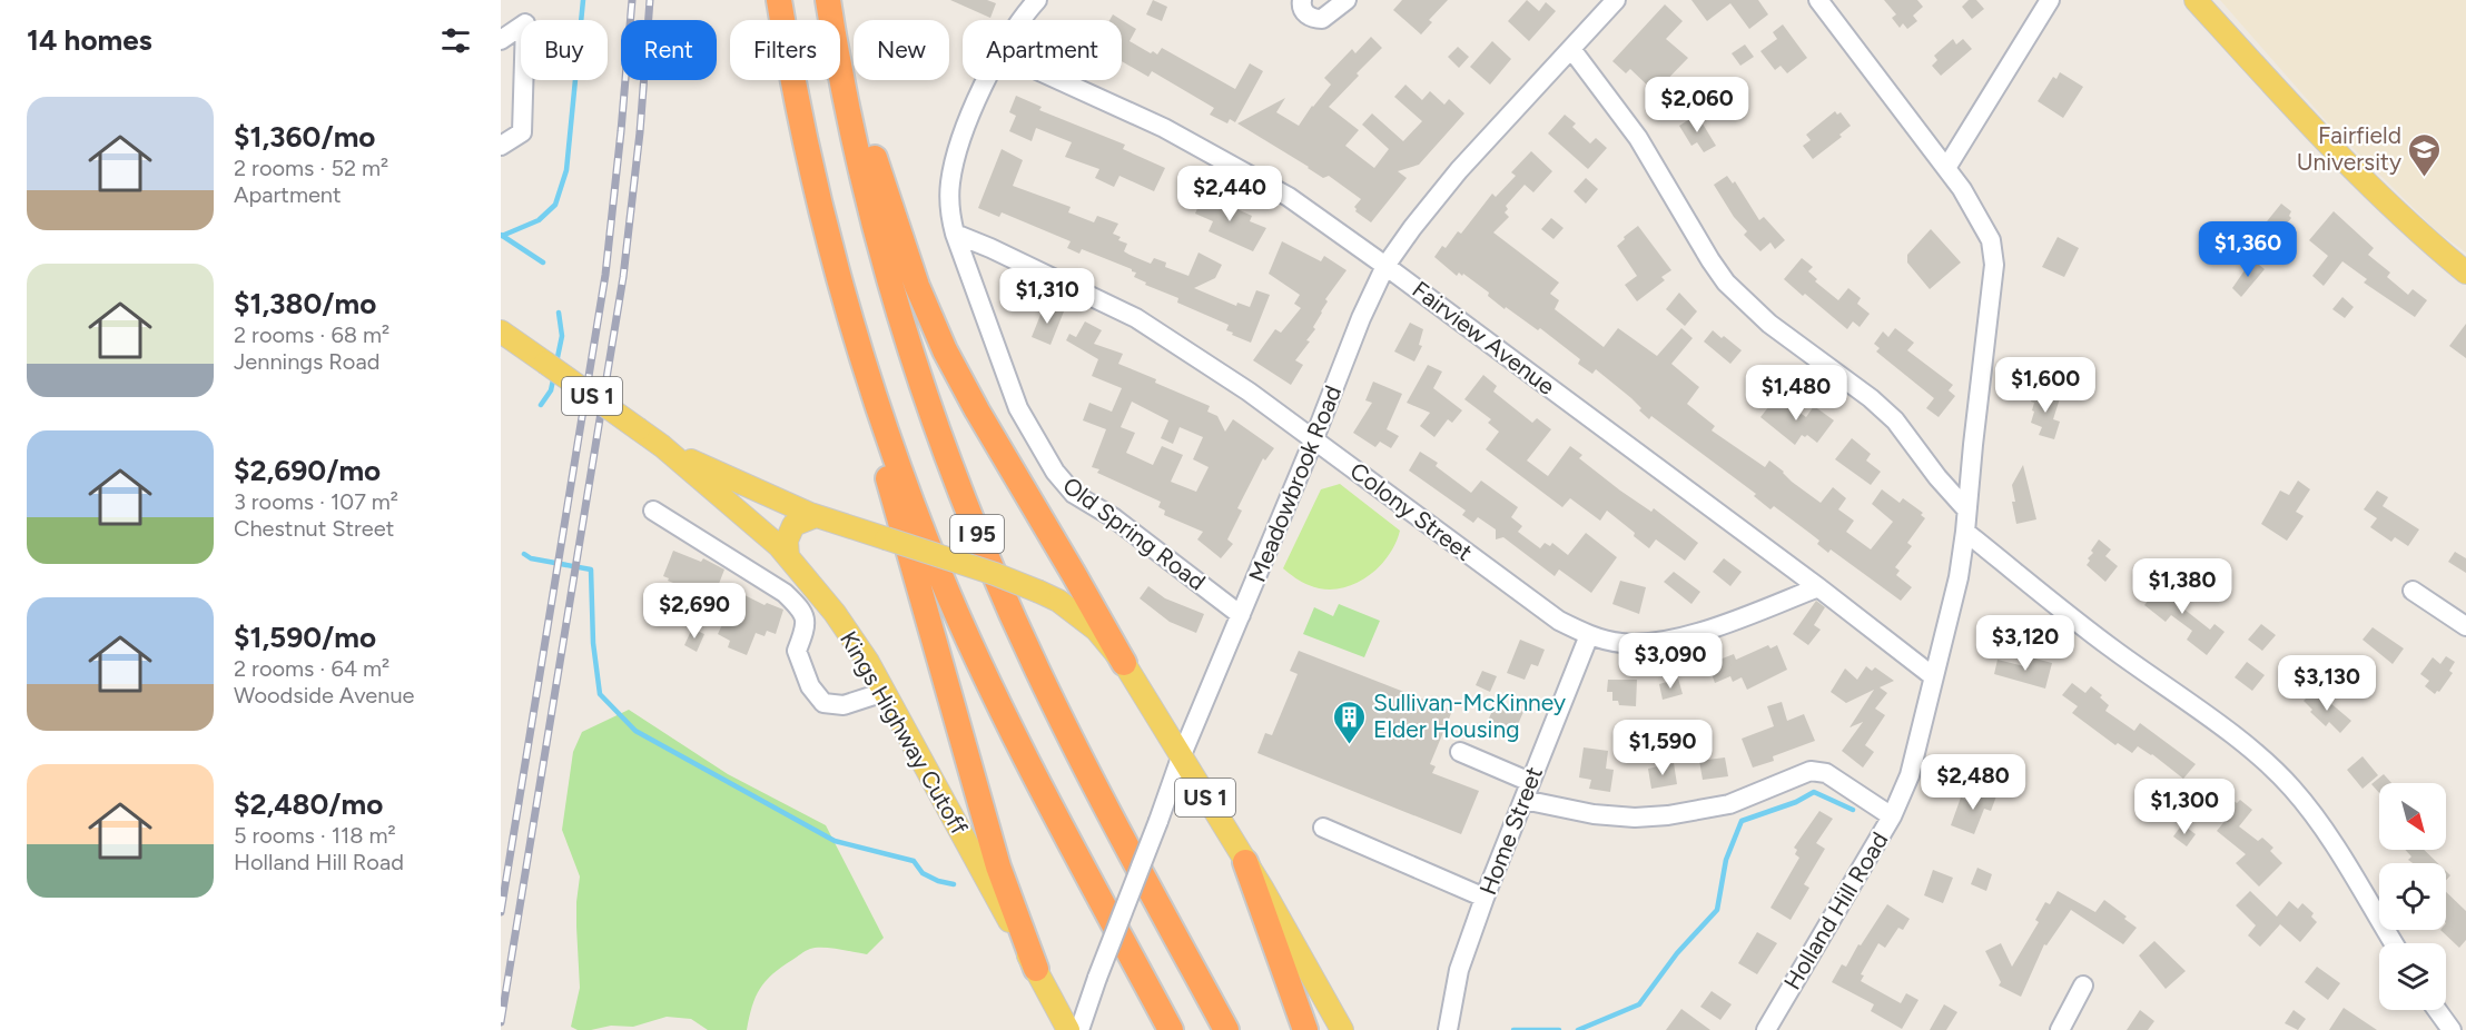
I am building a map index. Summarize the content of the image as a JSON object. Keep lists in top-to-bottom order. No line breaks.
{"streets":{"highway":["I 95"],"main road":["US 1","Kings Highway Cutoff"],"street":["Fairview Avenue","Meadowbrook Road","Colony Street","Old Spring Road","Home Street","Holland Hill Road"]},"crossings":[["Fairview Avenue","Meadowbrook Road"],["Fairview Avenue","Colony Street"],["Fairview Avenue","Holland Hill Road"],["Meadowbrook Road","Colony Street"],["Meadowbrook Road","Old Spring Road"],["Meadowbrook Road","Kings Highway Cutoff"],["Colony Street","Old Spring Road"],["Colony Street","Home Street"]],"places":{"school or university":["Fairfield University"],"building":["Sullivan-McKinney Elder Housing"]},"north":"bottom right","page":{"heading":"14 homes","chip":["Buy","Rent","Filters","New","Apartment"],"price":["$2,060","$2,440","$1,360","$1,310","$1,600","$1,480","$1,380","$2,690","$3,120","$3,090","$3,130","$1,590","$2,480","$1,300"],"list":[{"name":"$1,360/mo","note":"2 rooms · 52 m² · Apartment"},{"name":"$1,380/mo","note":"2 rooms · 68 m² · Jennings Road"},{"name":"$2,690/mo","note":"3 rooms · 107 m² · Chestnut Street"},{"name":"$1,590/mo","note":"2 rooms · 64 m² · Woodside Avenue"},{"name":"$2,480/mo","note":"5 rooms · 118 m² · Holland Hill Road"}]}}
